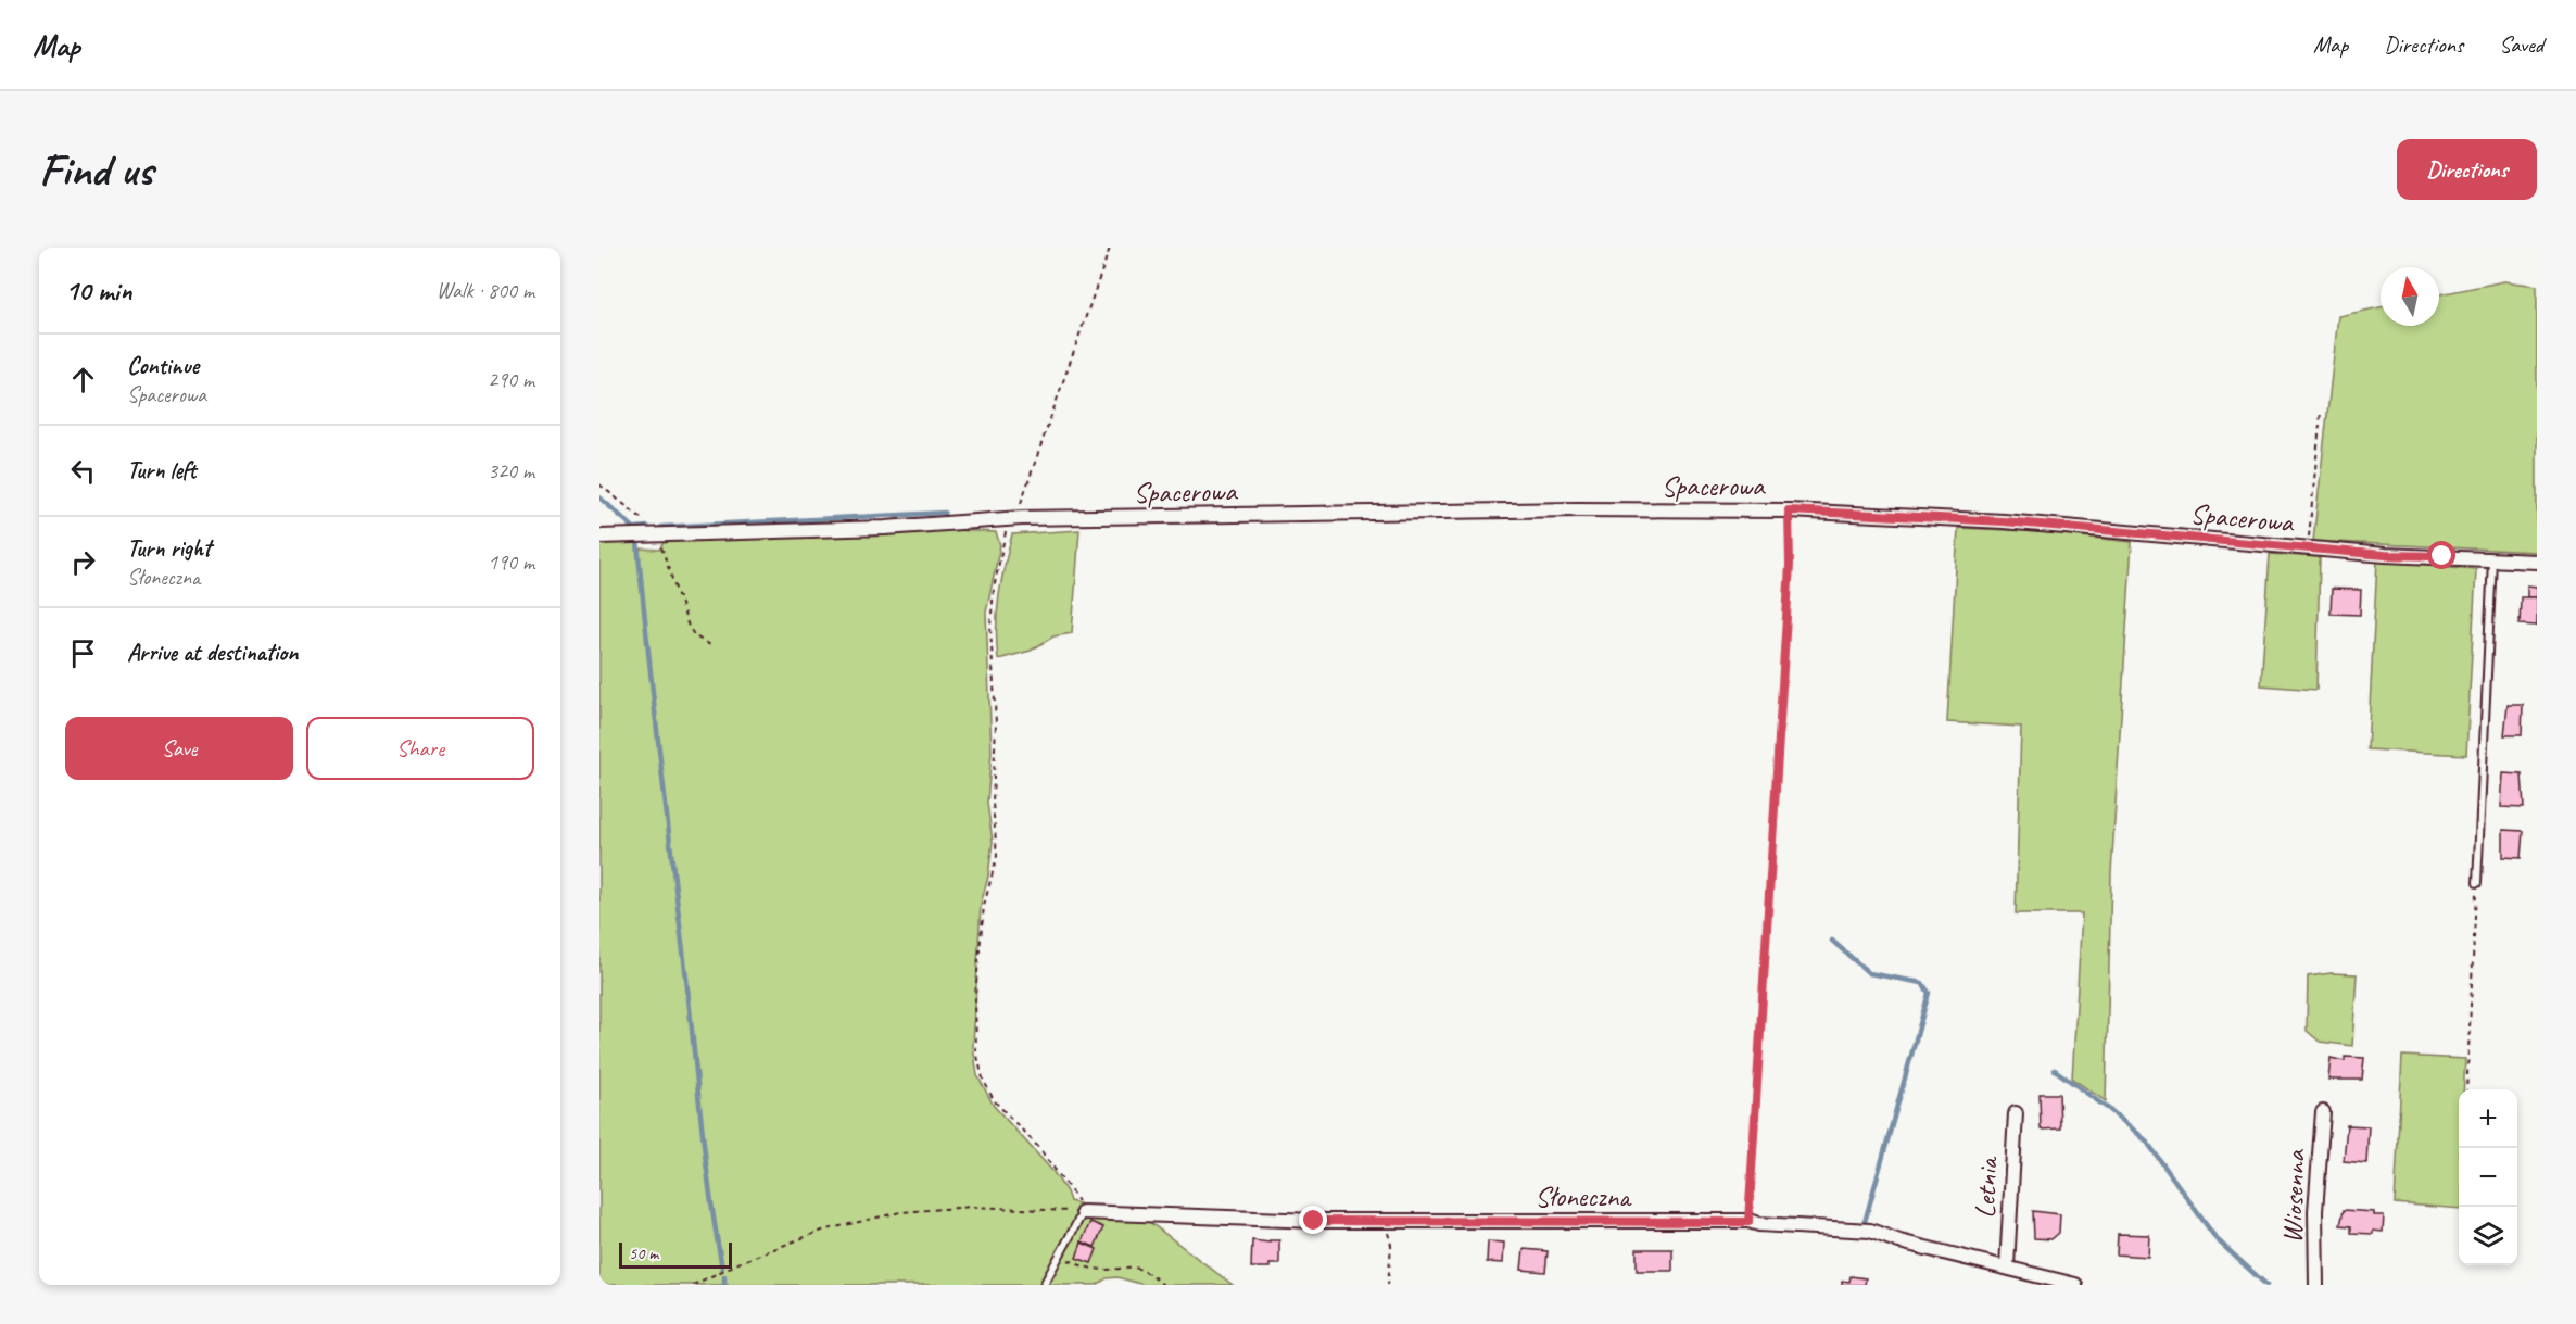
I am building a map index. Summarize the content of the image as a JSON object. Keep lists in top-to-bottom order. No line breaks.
{"streets":{"street":["Spacerowa","Letnia","Słoneczna","Wiosenna"]},"crossings":[["Letnia","Słoneczna"]],"scale_bar":"50 m","north":"top","page":{"header":"Map","nav":["Map","Directions","Saved"],"buttons":["Directions",["Save","Share"]],"title":"Find us","heading":["10 min","Walk · 800 m"],"list":[["Continue","Spacerowa","290 m"],["Turn left","320 m"],["Turn right","Słoneczna","190 m"],"Arrive at destination"],"map_buttons":["+","−"],"scale":"50 m"}}
